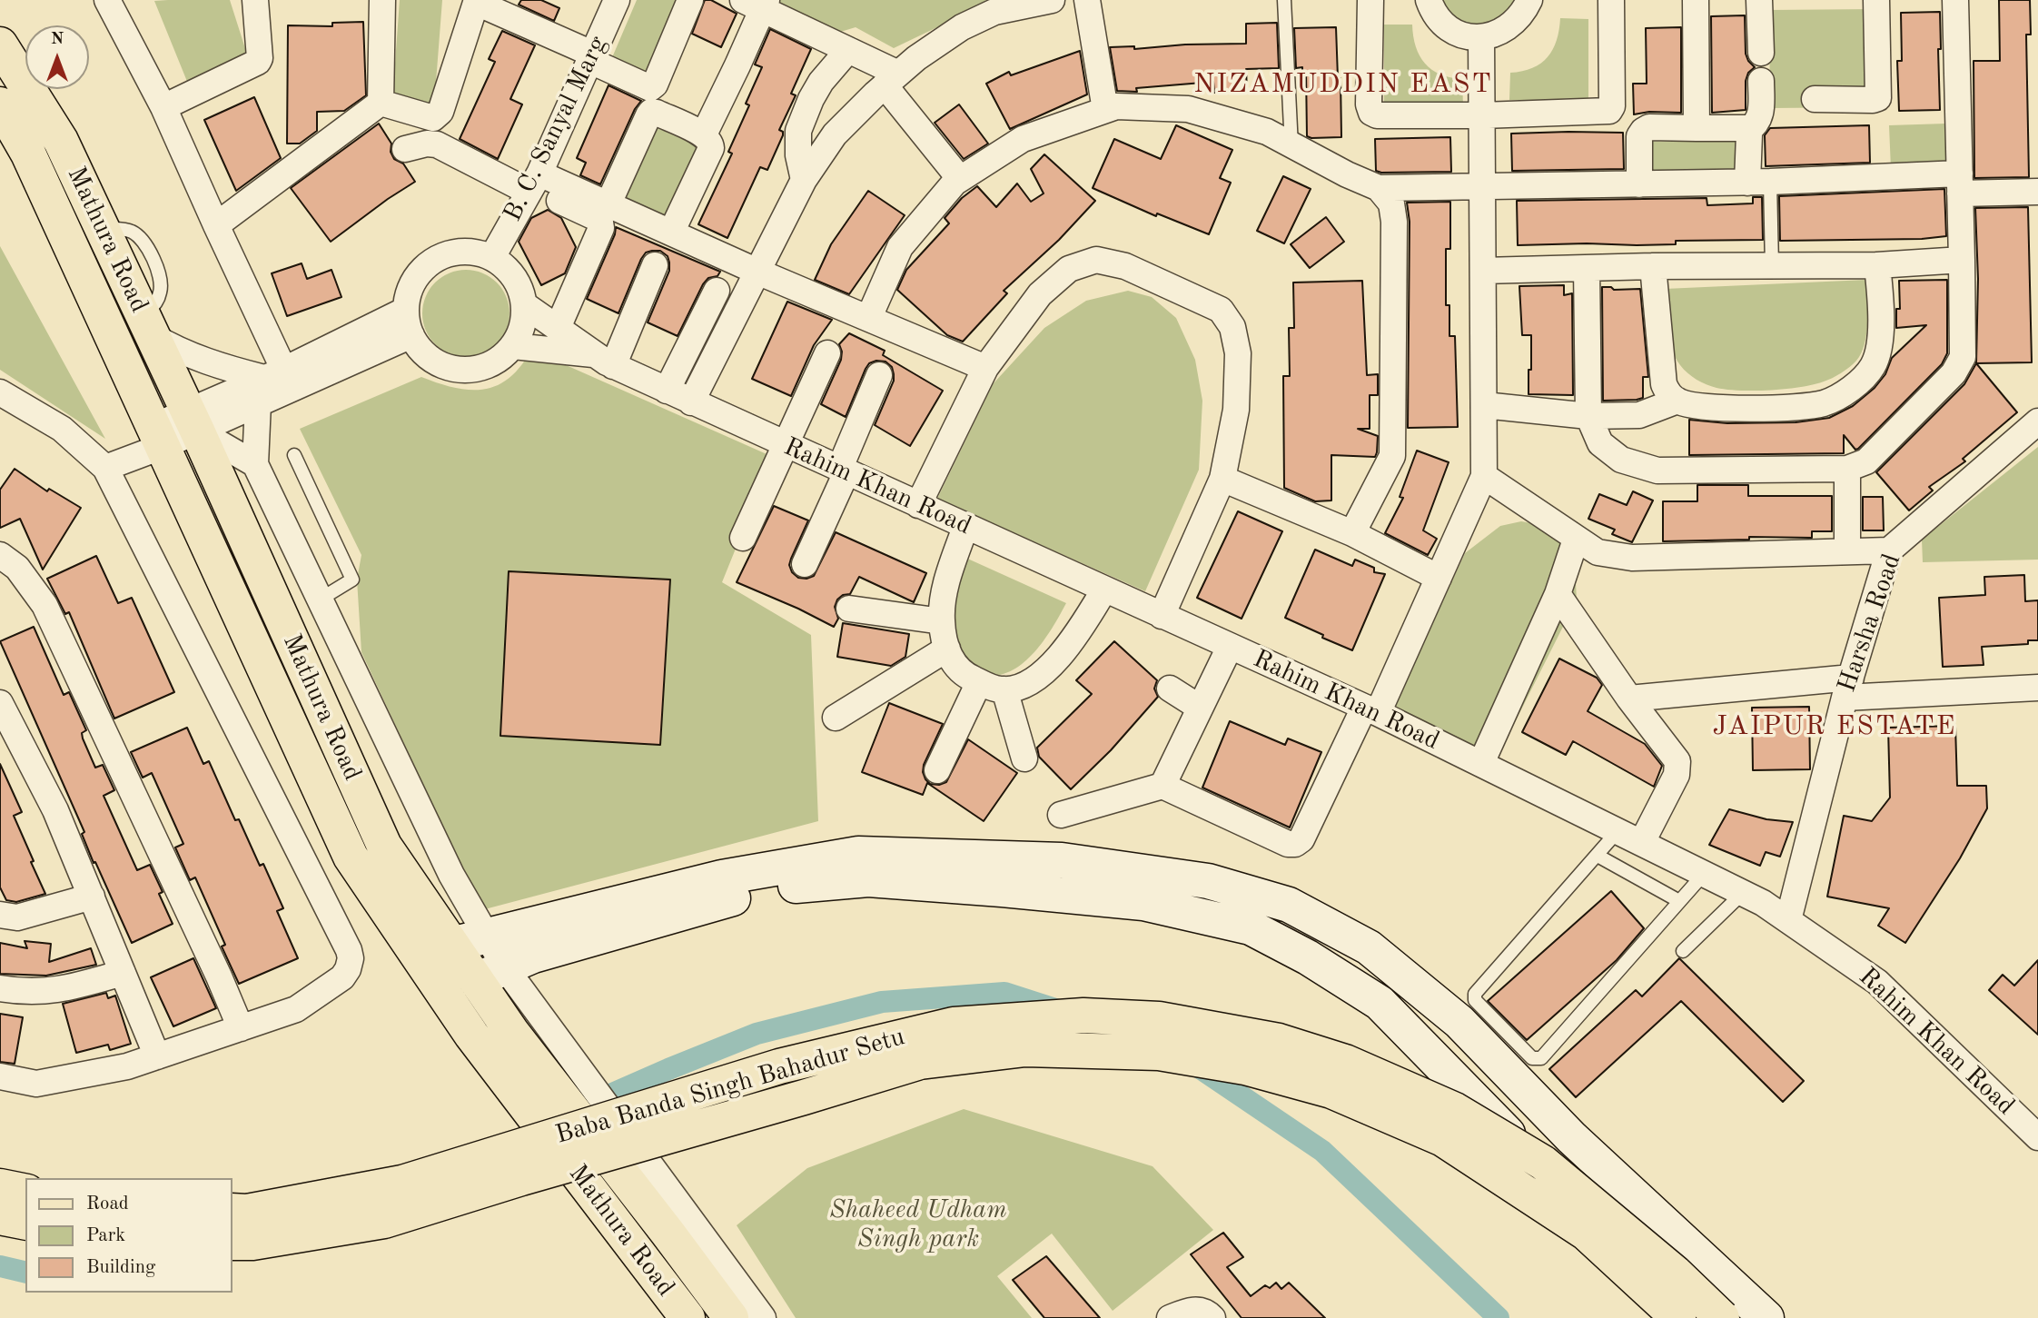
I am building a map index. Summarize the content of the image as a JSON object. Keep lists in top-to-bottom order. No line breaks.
{"streets":{"main road":["Mathura Road","Baba Banda Singh Bahadur Setu"],"street":["B. C. Sanyal Marg","Rahim Khan Road","Harsha Road"]},"crossings":[["B. C. Sanyal Marg","Rahim Khan Road"],["Rahim Khan Road","Harsha Road"]],"districts":["NIZAMUDDIN EAST","JAIPUR ESTATE"],"parks":["Shaheed Udham Singh park"],"legend":["Road","Park","Building"],"north":"top"}
